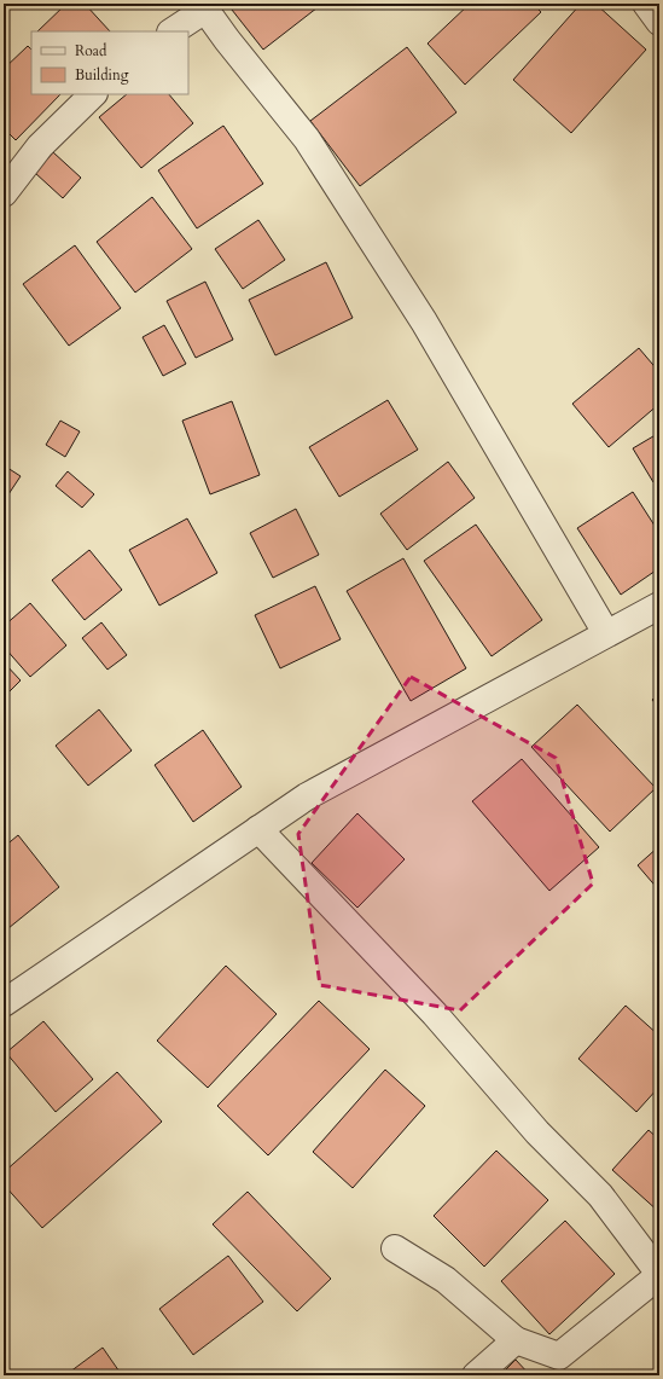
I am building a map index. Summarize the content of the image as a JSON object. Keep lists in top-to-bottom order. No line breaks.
{"legend":["Road","Building"]}
